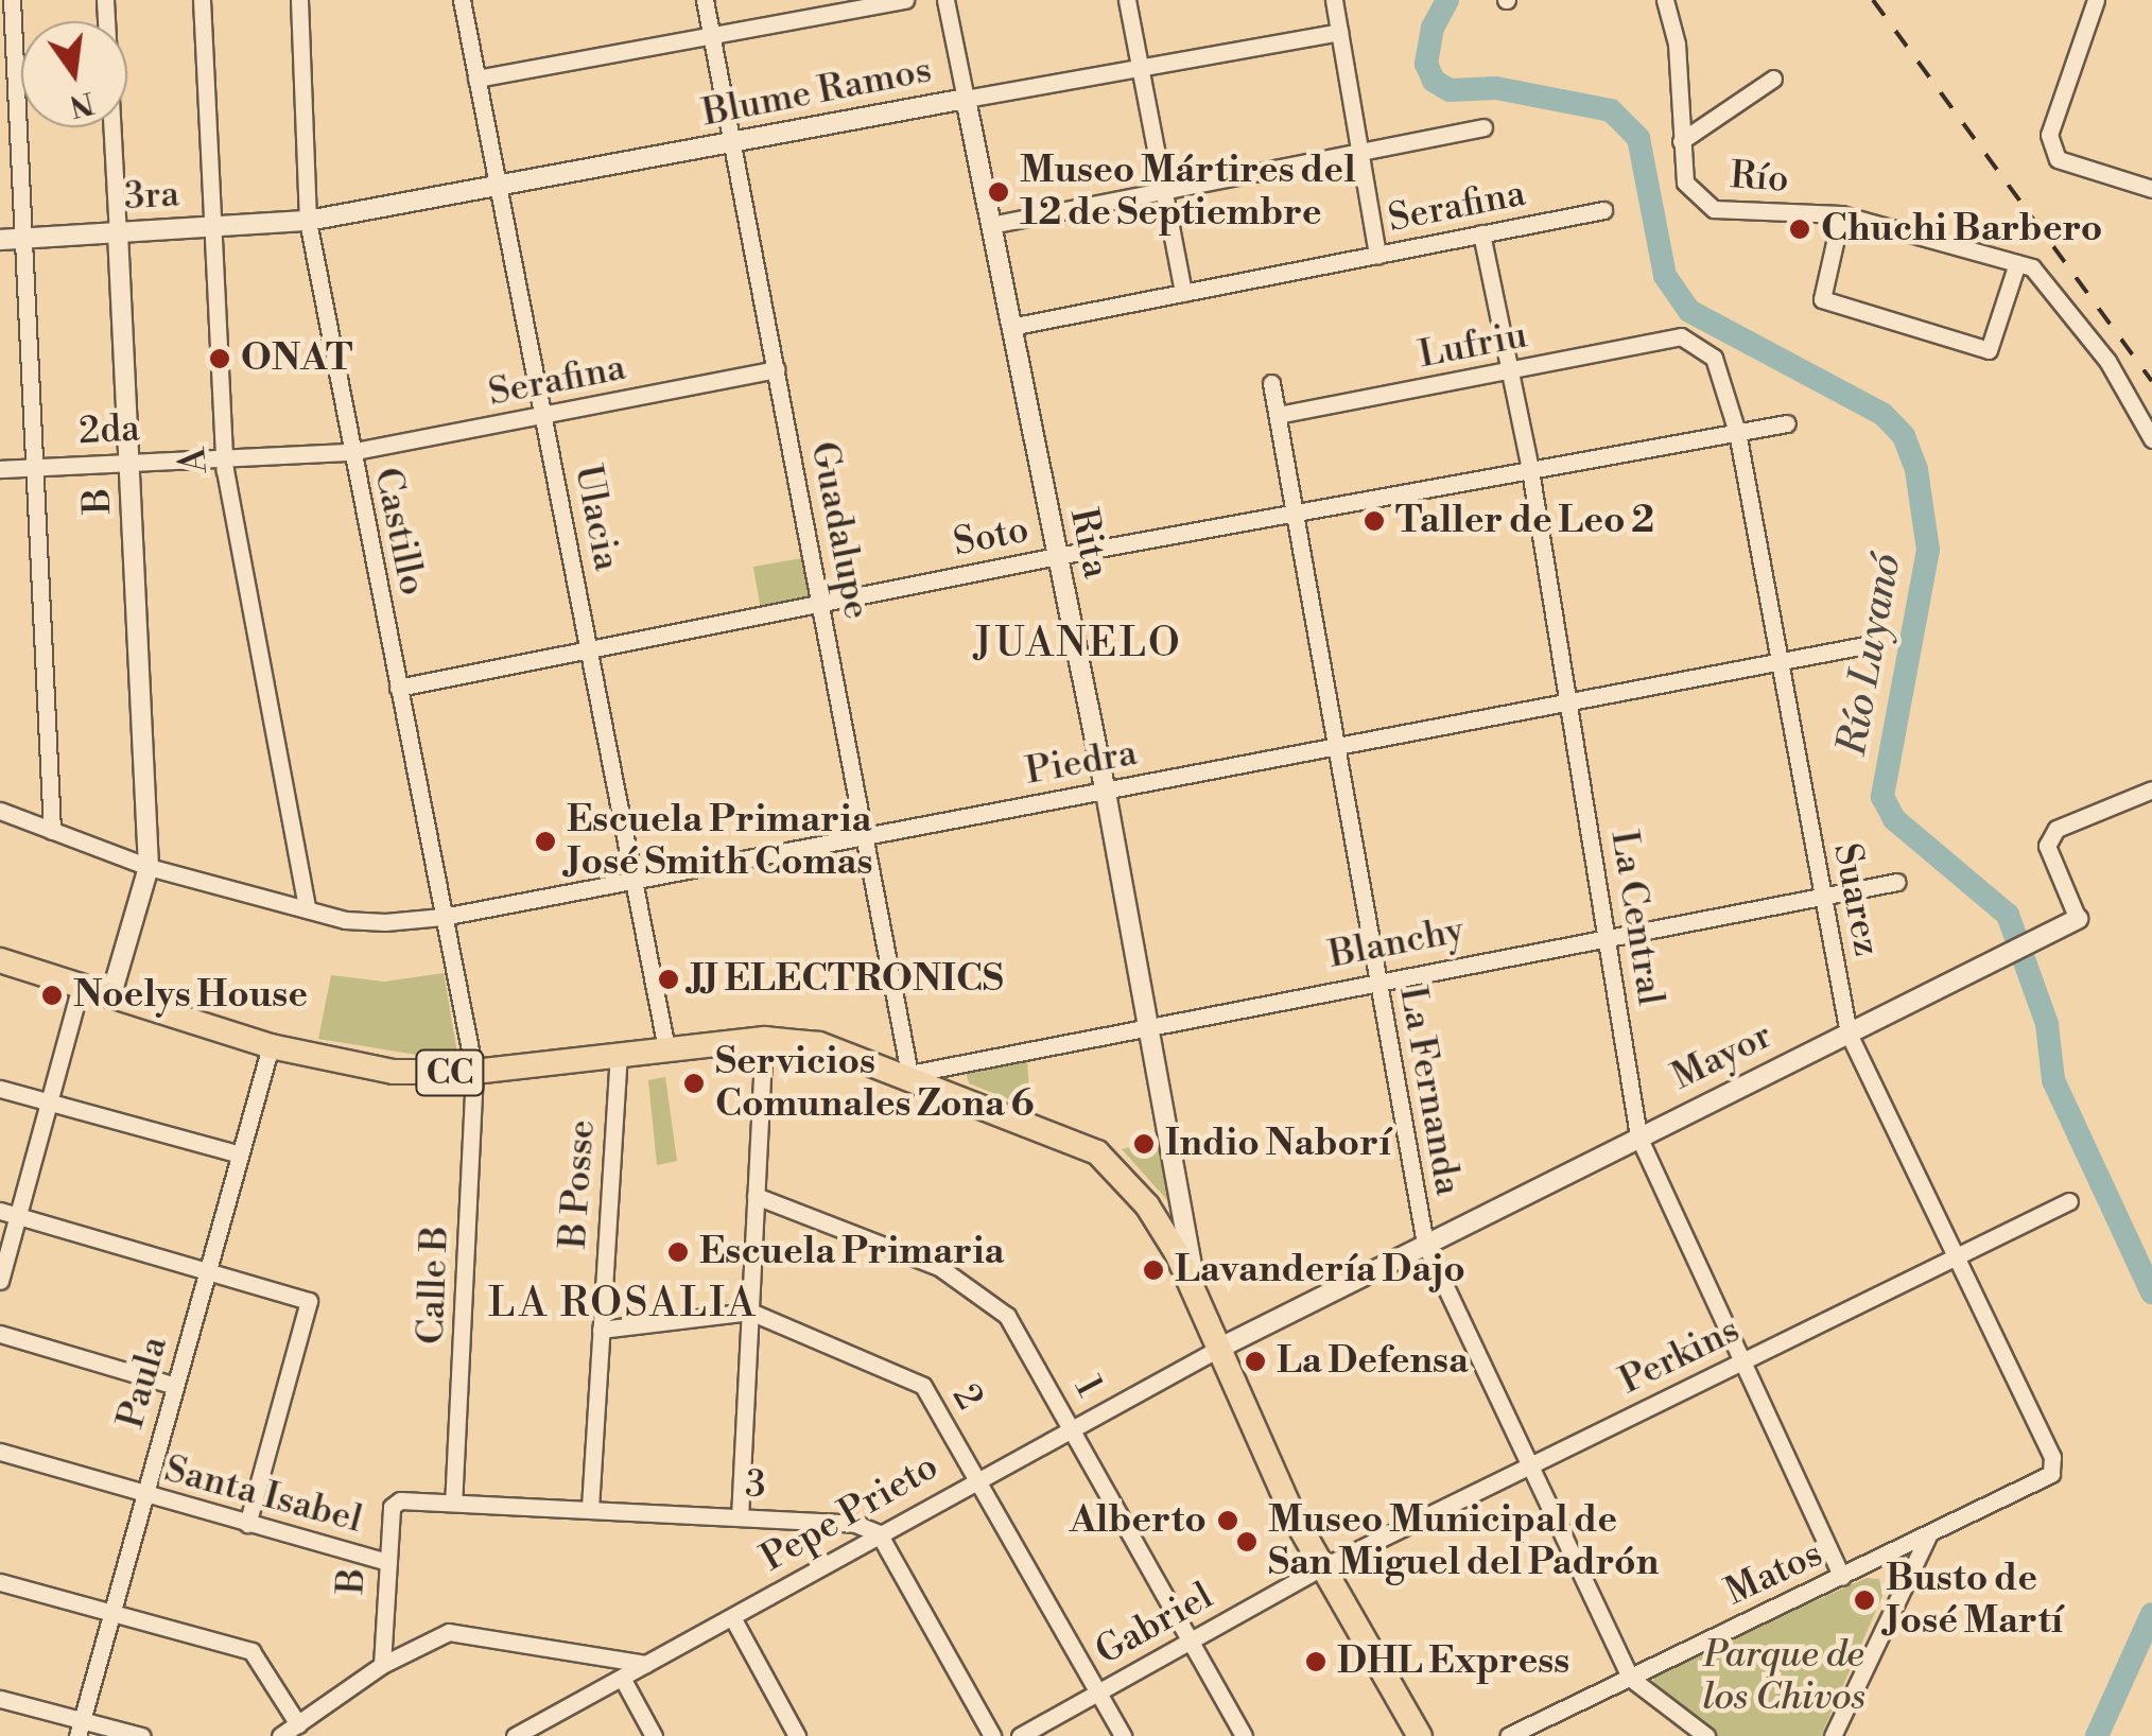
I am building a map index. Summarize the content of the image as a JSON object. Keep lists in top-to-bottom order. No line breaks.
{"streets":{"main road":["CC"],"street":["Blume Ramos","Río","3ra","Serafina","Lufriu","2da","A","B","Ulacia","Guadalupe","Castillo","Soto","Rita","Piedra","Suarez","La Central","Blanchy","Mayor","La Fernanda","B Posse","Calle B","Perkins","Paula","1","2","3","Santa Isabel","Pepe Prieto","Matos","Gabriel"]},"crossings":[["Blume Ramos","3ra"],["Blume Ramos","Ulacia"],["Blume Ramos","Guadalupe"],["Blume Ramos","Castillo"],["Blume Ramos","Rita"],["3ra","A"],["3ra","B"],["3ra","Castillo"],["Serafina","2da"],["Serafina","Ulacia"],["Serafina","Guadalupe"],["Serafina","Castillo"],["Serafina","Rita"],["Serafina","La Central"],["Lufriu","Suarez"],["Lufriu","La Central"],["Lufriu","La Fernanda"],["2da","A"],["2da","B"],["2da","Castillo"],["A","Piedra"],["B","Piedra"],["B","CC"],["B","3"],["B","Santa Isabel"],["Ulacia","Soto"],["Ulacia","Piedra"],["Ulacia","CC"],["Guadalupe","Soto"],["Guadalupe","Piedra"],["Guadalupe","Blanchy"],["Guadalupe","CC"],["Castillo","Soto"],["Castillo","Piedra"],["Castillo","CC"],["Castillo","Calle B"],["Soto","Rita"],["Soto","Suarez"],["Soto","La Central"],["Soto","La Fernanda"],["Rita","Piedra"],["Rita","Blanchy"],["Rita","CC"],["Piedra","Suarez"],["Piedra","La Central"],["Piedra","La Fernanda"],["Suarez","Blanchy"],["Suarez","Mayor"],["Suarez","Perkins"],["Suarez","Matos"],["La Central","Blanchy"],["La Central","Mayor"],["La Central","Perkins"],["La Central","Matos"],["Blanchy","CC"],["Blanchy","La Fernanda"],["Mayor","CC"],["Mayor","La Fernanda"],["Mayor","Pepe Prieto"],["CC","B Posse"],["CC","Calle B"],["CC","Perkins"],["CC","Paula"],["CC","Pepe Prieto"],["CC","Gabriel"],["La Fernanda","Perkins"],["La Fernanda","Matos"],["B Posse","3"],["Calle B","3"],["Perkins","Gabriel"],["Paula","Santa Isabel"],["1","Pepe Prieto"],["1","Gabriel"],["2","Pepe Prieto"],["2","Gabriel"],["3","Pepe Prieto"]],"districts":["JUANELO","LA ROSALIA"],"water":["Río Luyanó"],"parks":["Parque de los Chivos"],"places":["Museo Mártires del 12 de Septiembre","Chuchi Barbero","ONAT","Taller de Leo 2","Escuela Primaria José Smith Comas","JJ ELECTRONICS","Noelys House","Servicios Comunales Zona 6","Indio Naborí","Escuela Primaria","Lavandería Dajo","La Defensa","Alberto","Museo Municipal de San Miguel del Padrón","Busto de José Martí","DHL Express"],"north":"bottom"}
